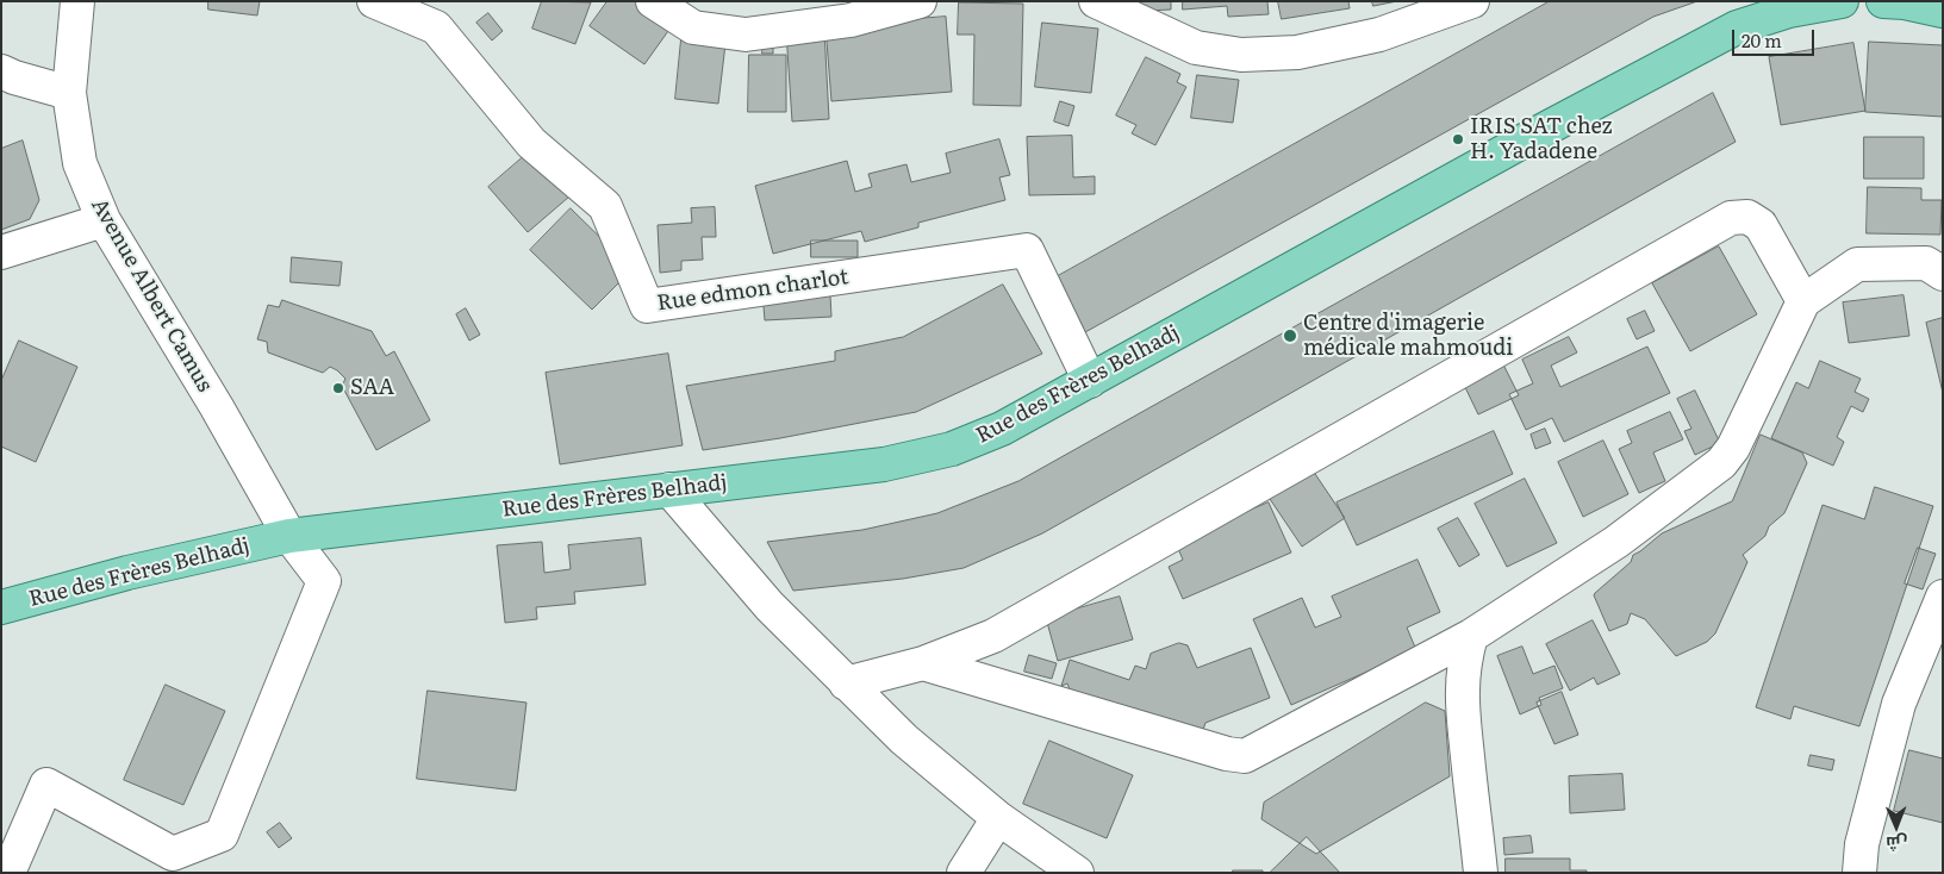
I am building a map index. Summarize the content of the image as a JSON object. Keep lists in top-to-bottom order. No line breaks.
{"streets":{"main road":["Rue des Frères Belhadj"],"street":["Rue edmon charlot","Avenue Albert Camus"]},"crossings":[["Rue edmon charlot","Rue des Frères Belhadj"],["Avenue Albert Camus","Rue des Frères Belhadj"]],"places":["IRIS SAT chez H. Yadadene","Centre d'imagerie médicale mahmoudi","SAA"],"scale_bar":"20 m","north":"bottom"}
